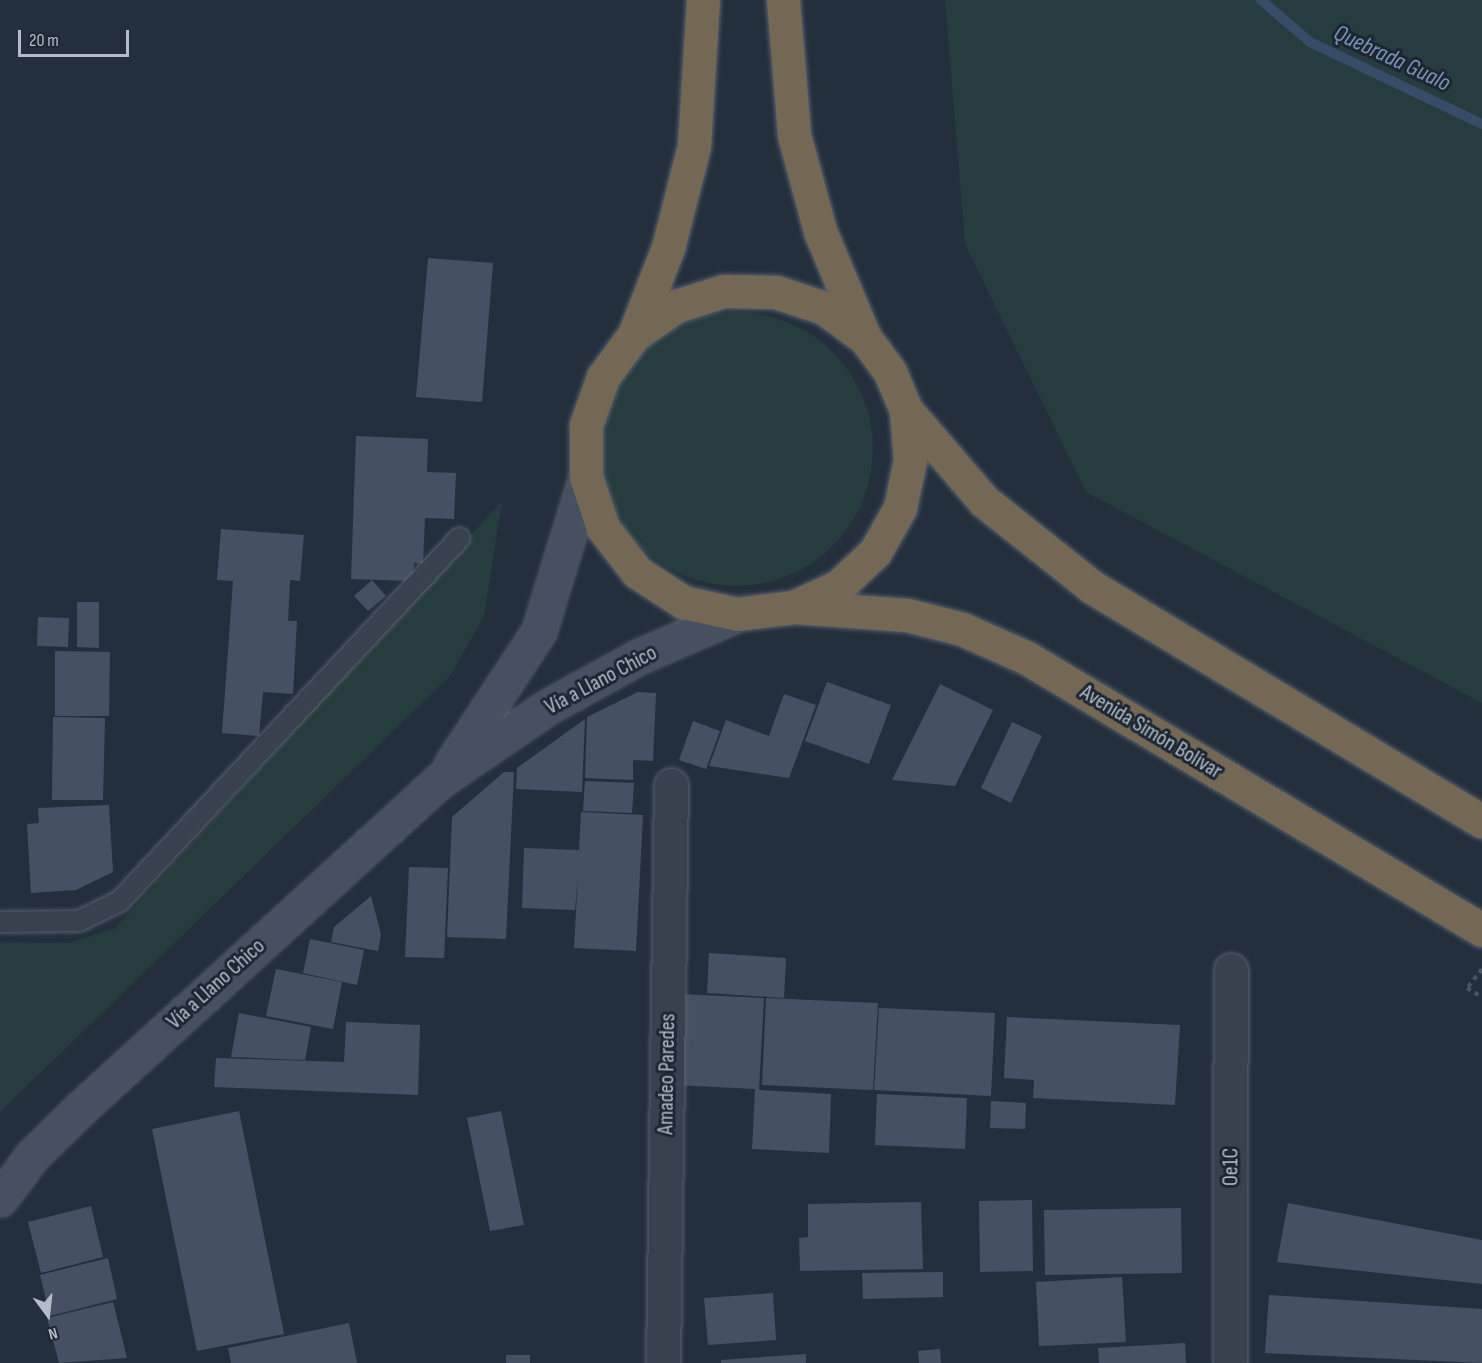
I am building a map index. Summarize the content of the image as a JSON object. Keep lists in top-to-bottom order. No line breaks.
{"streets":{"highway":["Avenida Simón Bolívar"],"street":["Vía a Llano Chico","Amadeo Paredes","Oe1C"]},"water":["Quebrada Gualo"],"scale_bar":"20 m","north":"bottom"}
